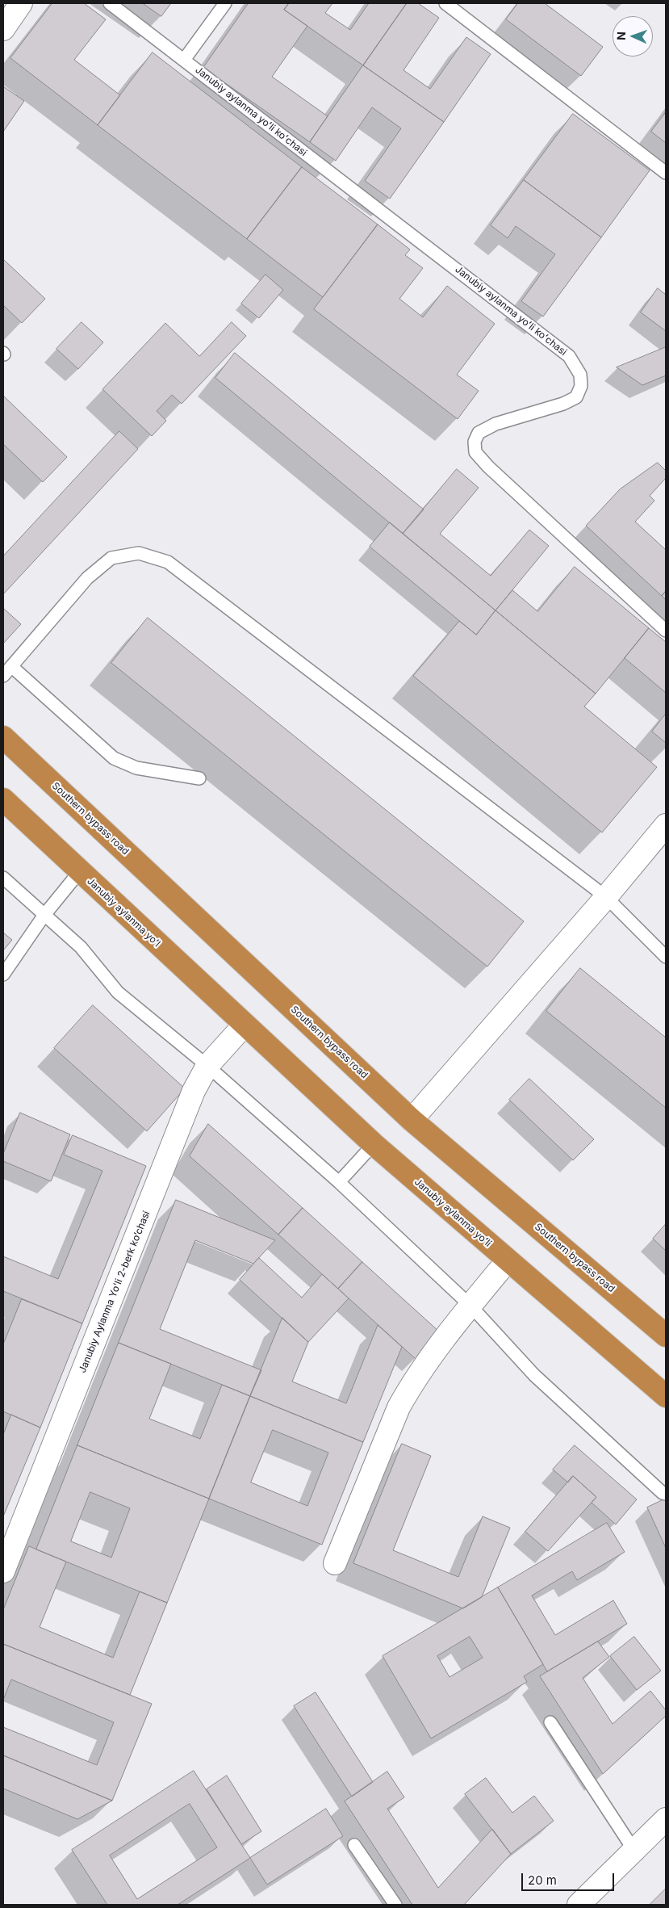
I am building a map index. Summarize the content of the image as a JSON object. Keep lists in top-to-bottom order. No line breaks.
{"streets":{"highway":["Southern bypass road","Janubiy aylanma yoʻl","Janubiy aylanma yoʻli"],"street":["Janubiy Аylanma Yo'li 2-berk koʼchasi"],"lane":["Janubiy aylanma yoʻli koʻchasi"]},"crossings":[["Janubiy aylanma yoʻl","Janubiy aylanma yoʻli"],["Janubiy aylanma yoʻl","Janubiy Аylanma Yo'li 2-berk koʼchasi"],["Janubiy aylanma yoʻli","Janubiy Аylanma Yo'li 2-berk koʼchasi"]],"scale_bar":"20 m","north":"left"}
